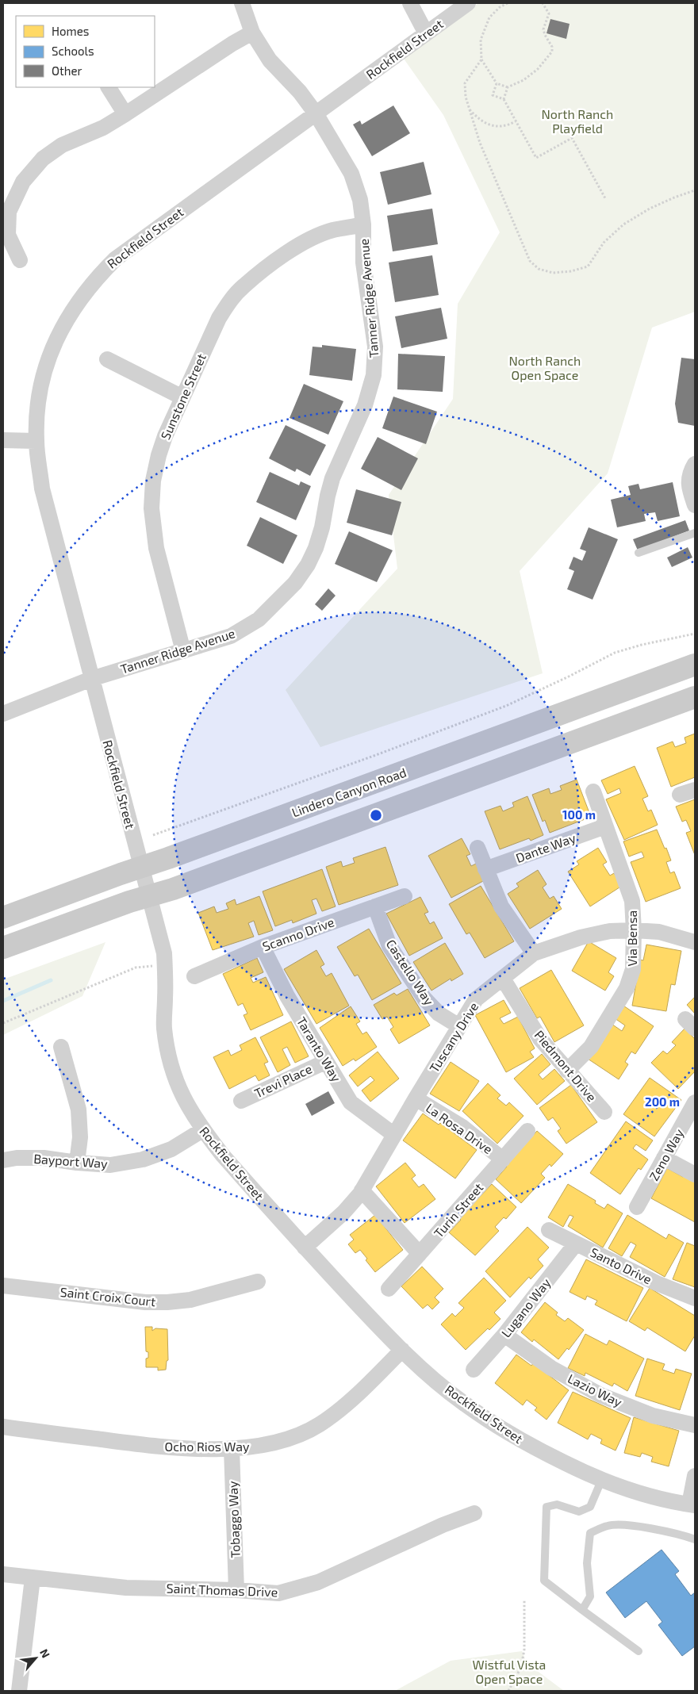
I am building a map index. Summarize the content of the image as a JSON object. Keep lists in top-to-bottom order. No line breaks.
{"streets":{"main road":["Lindero Canyon Road"],"street":["Rockfield Street","Tanner Ridge Avenue","Sunstone Street","Dante Way","Scanno Drive","Via Bensa","Castello Way","Tuscany Drive","Taranto Way","Piedmont Drive","Trevi Place","La Rosa Drive","Zeno Way","Bayport Way","Turin Street","Santo Drive","Saint Croix Court","Lugano Way","Lazio Way","Ocho Rios Way","Tobaggo Way","Saint Thomas Drive"]},"crossings":[["Rockfield Street","Tanner Ridge Avenue"],["Rockfield Street","Lindero Canyon Road"],["Rockfield Street","Tuscany Drive"],["Rockfield Street","Bayport Way"],["Rockfield Street","Ocho Rios Way"],["Tanner Ridge Avenue","Sunstone Street"],["Dante Way","Via Bensa"],["Scanno Drive","Castello Way"],["Scanno Drive","Taranto Way"],["Via Bensa","Tuscany Drive"],["Via Bensa","Piedmont Drive"],["Castello Way","Tuscany Drive"],["Tuscany Drive","Taranto Way"],["Tuscany Drive","Piedmont Drive"],["Tuscany Drive","La Rosa Drive"],["Taranto Way","Trevi Place"],["La Rosa Drive","Turin Street"],["Santo Drive","Lugano Way"],["Lugano Way","Lazio Way"],["Ocho Rios Way","Tobaggo Way"],["Tobaggo Way","Saint Thomas Drive"]],"parks":["North Ranch Playfield","North Ranch Open Space","Wistful Vista Open Space"],"legend":["Homes","Schools","Other"],"north":"top right","rings":["100 m","200 m"]}
